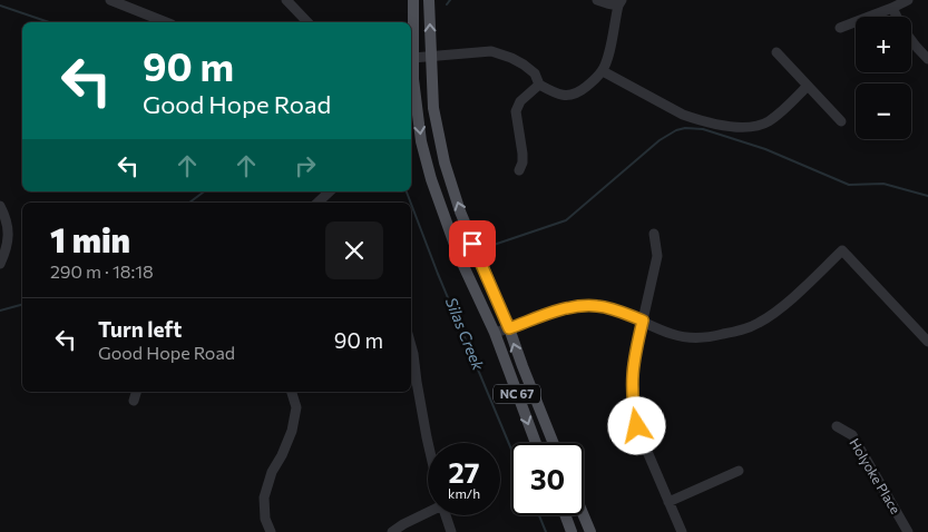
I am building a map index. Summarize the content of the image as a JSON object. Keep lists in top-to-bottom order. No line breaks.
{"streets":{"main road":["NC 67"],"street":["Holyoke Place"]},"water":["Silas Creek"],"page":{"map_buttons":["+","−"],"turn":["90 m","Good Hope Road"],"heading":["1 min","290 m · 18:18"],"list":[{"name":"Turn left","note":"Good Hope Road","value":"90 m"}],"speed":"27 km/h","limit":"30"}}
